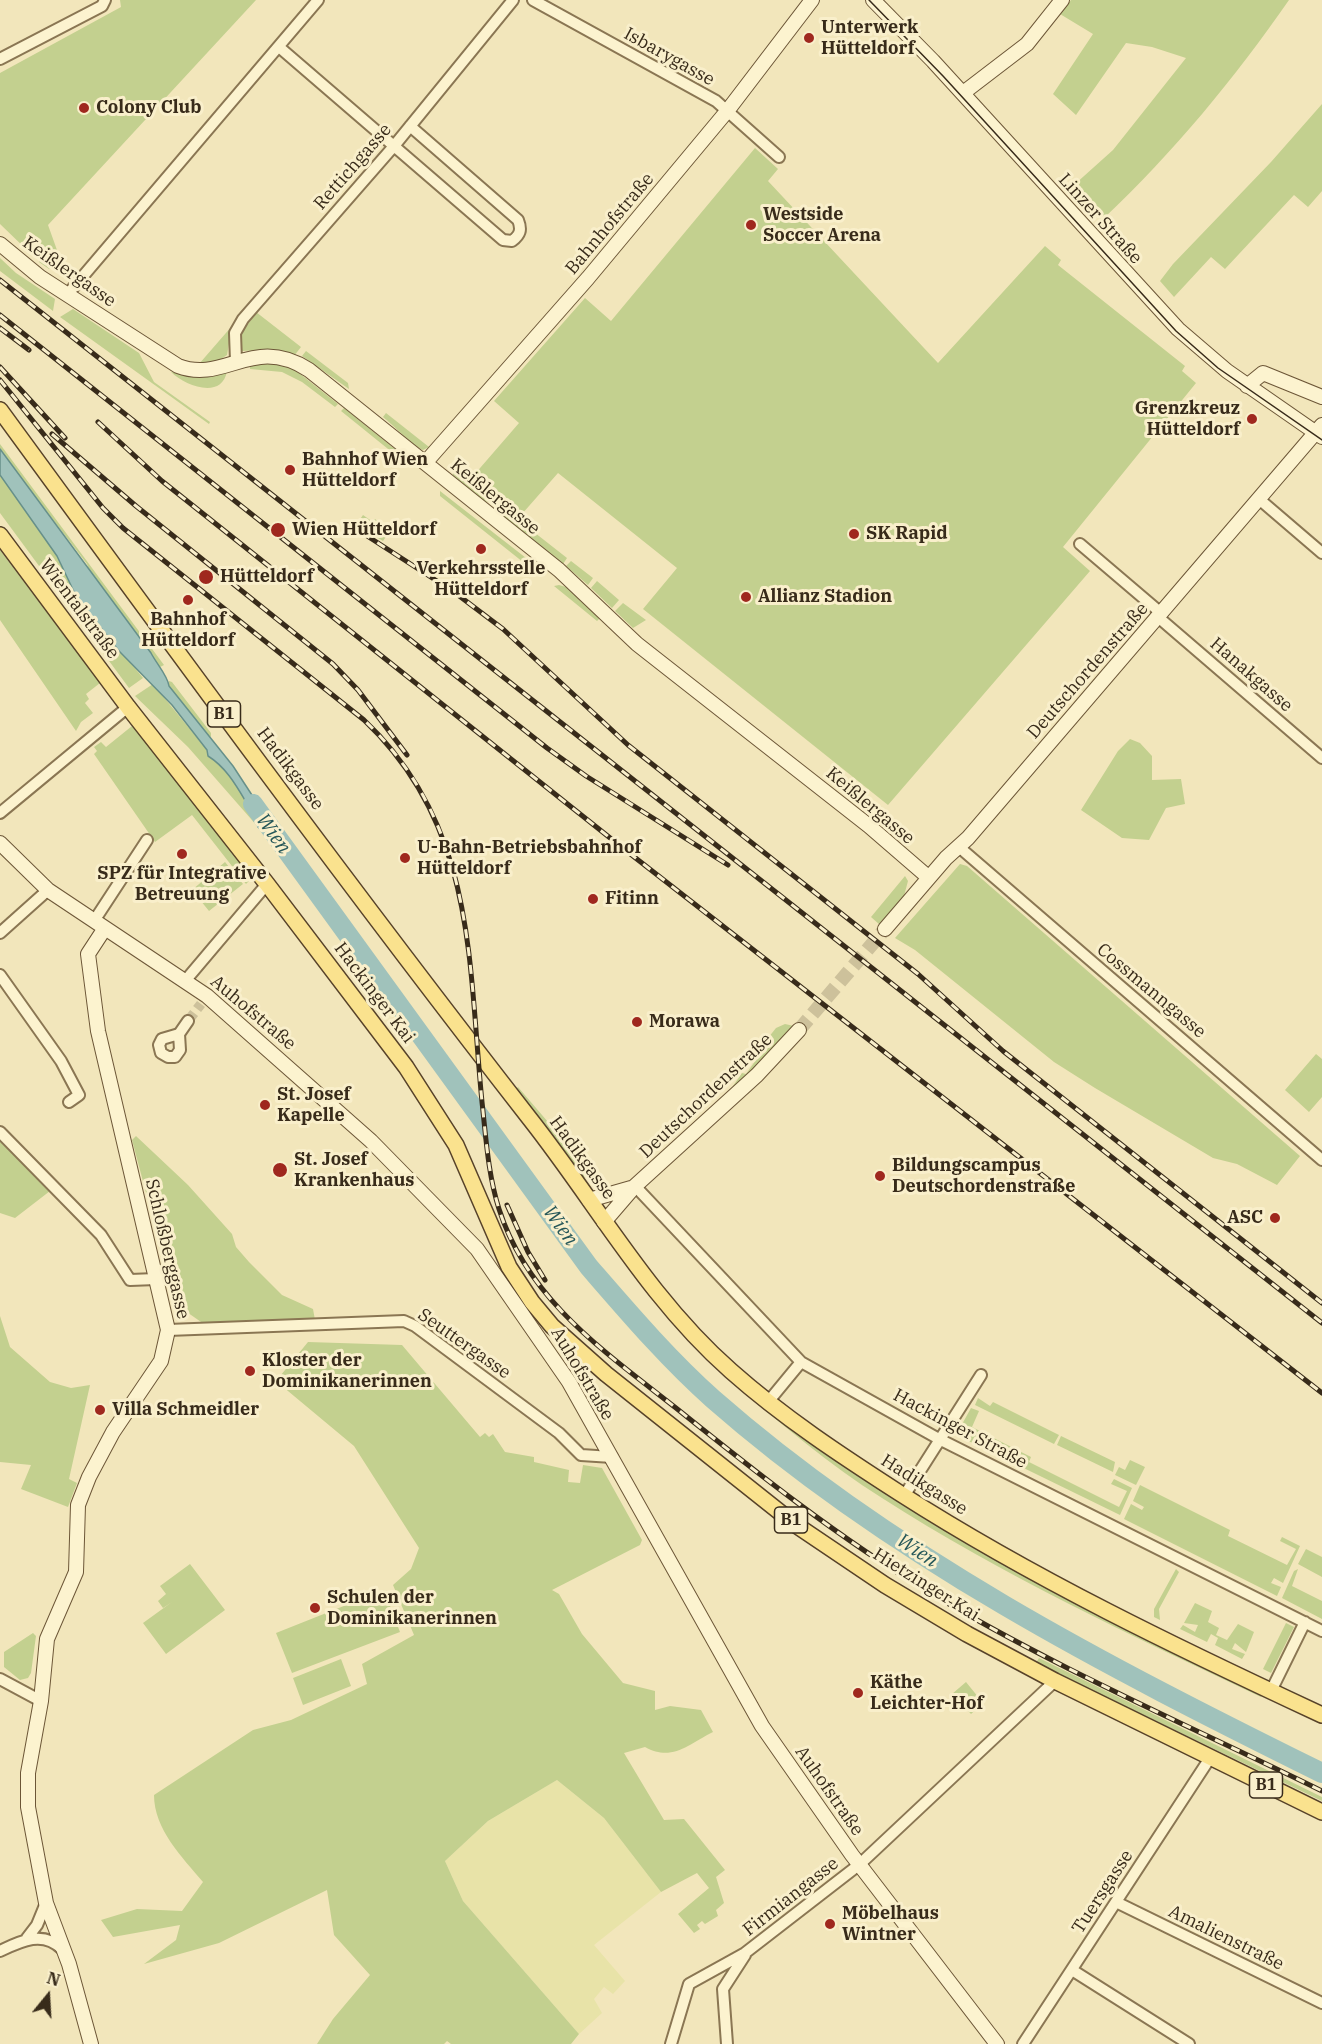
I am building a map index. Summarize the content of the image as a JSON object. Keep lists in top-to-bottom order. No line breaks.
{"streets":{"main road":["Wientalstraße","B1","Hadikgasse","Hackinger Kai","Hietzinger Kai"],"street":["Isbarygasse","Rettichgasse","Linzer Straße","Bahnhofstraße","Keißlergasse","Deutschordenstraße","Hanakgasse","Cossmanngasse","Auhofstraße","Schloßberggasse","Seuttergasse","Hackinger Straße","Tuersgasse","Firmiangasse","Amalienstraße"]},"crossings":[["Isbarygasse","Bahnhofstraße"],["Rettichgasse","Keißlergasse"],["Linzer Straße","Deutschordenstraße"],["Bahnhofstraße","Keißlergasse"],["Keißlergasse","Deutschordenstraße"],["Wientalstraße","Hackinger Kai"],["Deutschordenstraße","Hanakgasse"],["Deutschordenstraße","Hadikgasse"],["Deutschordenstraße","Cossmanngasse"],["Deutschordenstraße","Hackinger Straße"],["Hackinger Kai","Hietzinger Kai"],["Auhofstraße","Schloßberggasse"],["Auhofstraße","Seuttergasse"],["Auhofstraße","Firmiangasse"],["Schloßberggasse","Seuttergasse"],["Hietzinger Kai","Tuersgasse"],["Hietzinger Kai","Firmiangasse"],["Tuersgasse","Amalienstraße"]],"water":["Wien"],"places":["Unterwerk Hütteldorf","Colony Club","Westside Soccer Arena","Grenzkreuz Hütteldorf","Bahnhof Wien Hütteldorf","Wien Hütteldorf","SK Rapid","Verkehrsstelle Hütteldorf","Hütteldorf","Allianz Stadion","Bahnhof Hütteldorf","SPZ für Integrative Betreuung","U-Bahn-Betriebsbahnhof Hütteldorf","Fitinn","Morawa","St. Josef Kapelle","St. Josef Krankenhaus","Bildungscampus Deutschordenstraße","ASC","Kloster der Dominikanerinnen","Villa Schmeidler","Schulen der Dominikanerinnen","Käthe Leichter-Hof","Möbelhaus Wintner"],"north":"top"}
